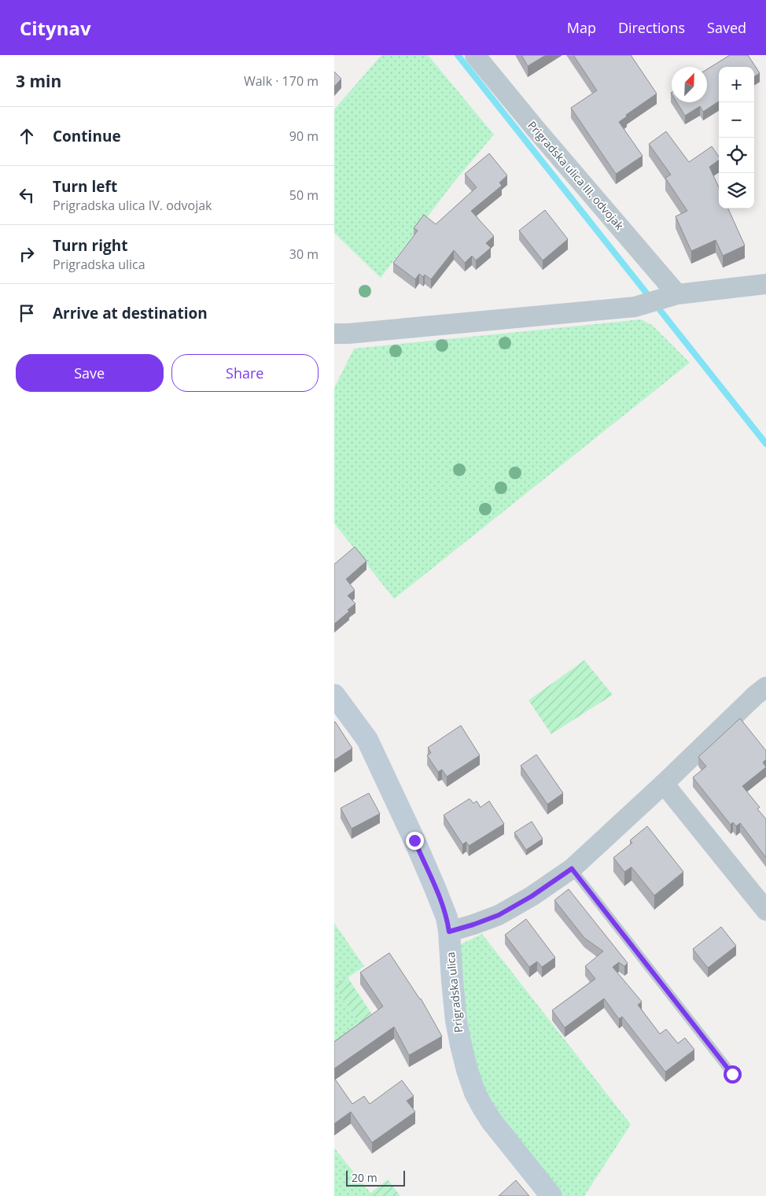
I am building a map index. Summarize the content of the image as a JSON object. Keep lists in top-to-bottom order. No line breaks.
{"streets":{"main road":["Prigradska ulica"],"street":["Prigradska ulica III. odvojak"]},"scale_bar":"20 m","north":"top right","page":{"header":"Citynav","nav":["Map","Directions","Saved"],"heading":["3 min","Walk · 170 m"],"map_buttons":["+","−"],"list":[["Continue","90 m"],["Turn left","Prigradska ulica IV. odvojak","50 m"],["Turn right","Prigradska ulica","30 m"],"Arrive at destination"],"buttons":["Save","Share"],"scale":"20 m"}}
